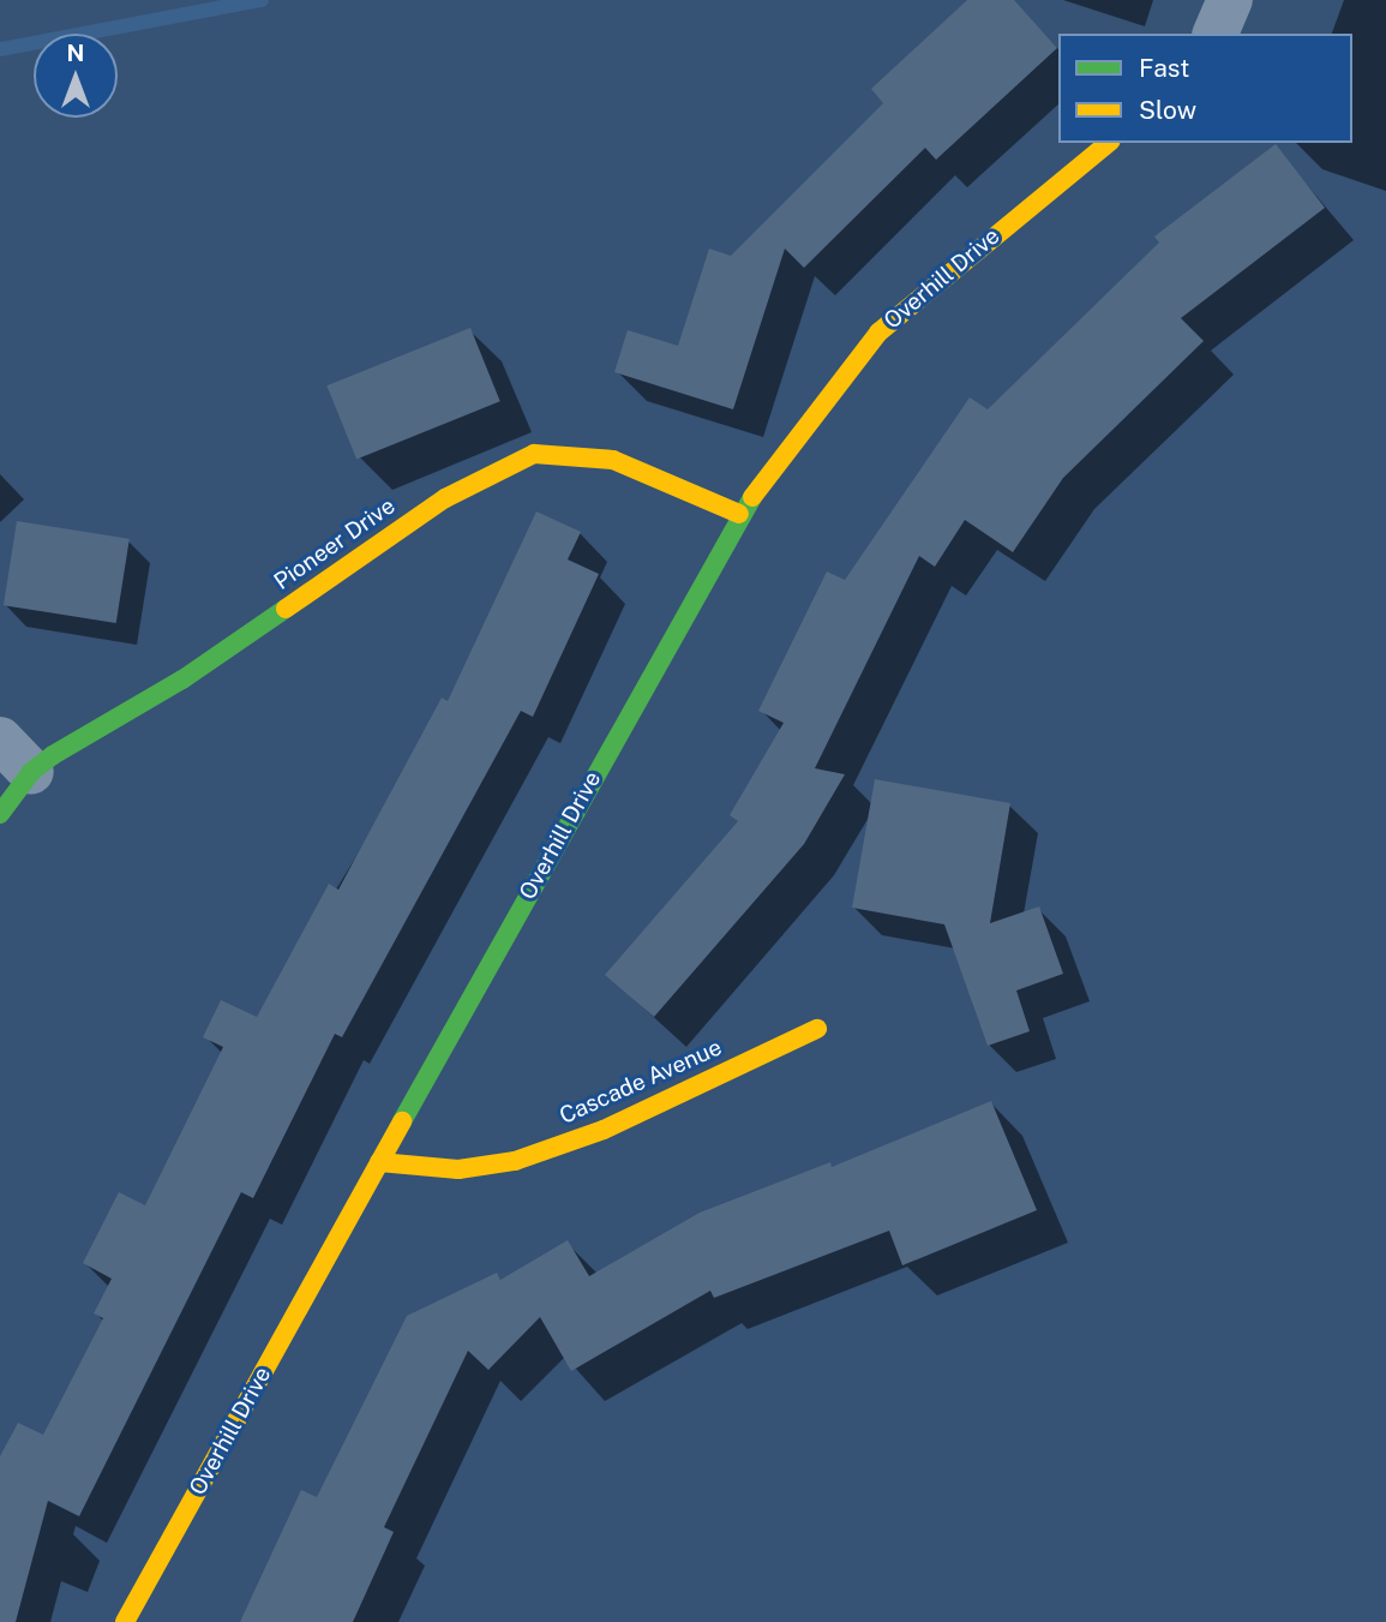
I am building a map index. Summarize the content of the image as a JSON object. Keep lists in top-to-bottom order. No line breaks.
{"streets":{"street":["Overhill Drive","Pioneer Drive","Cascade Avenue"]},"crossings":[["Overhill Drive","Pioneer Drive"],["Overhill Drive","Cascade Avenue"]],"legend":["Fast","Slow"],"north":"top"}
